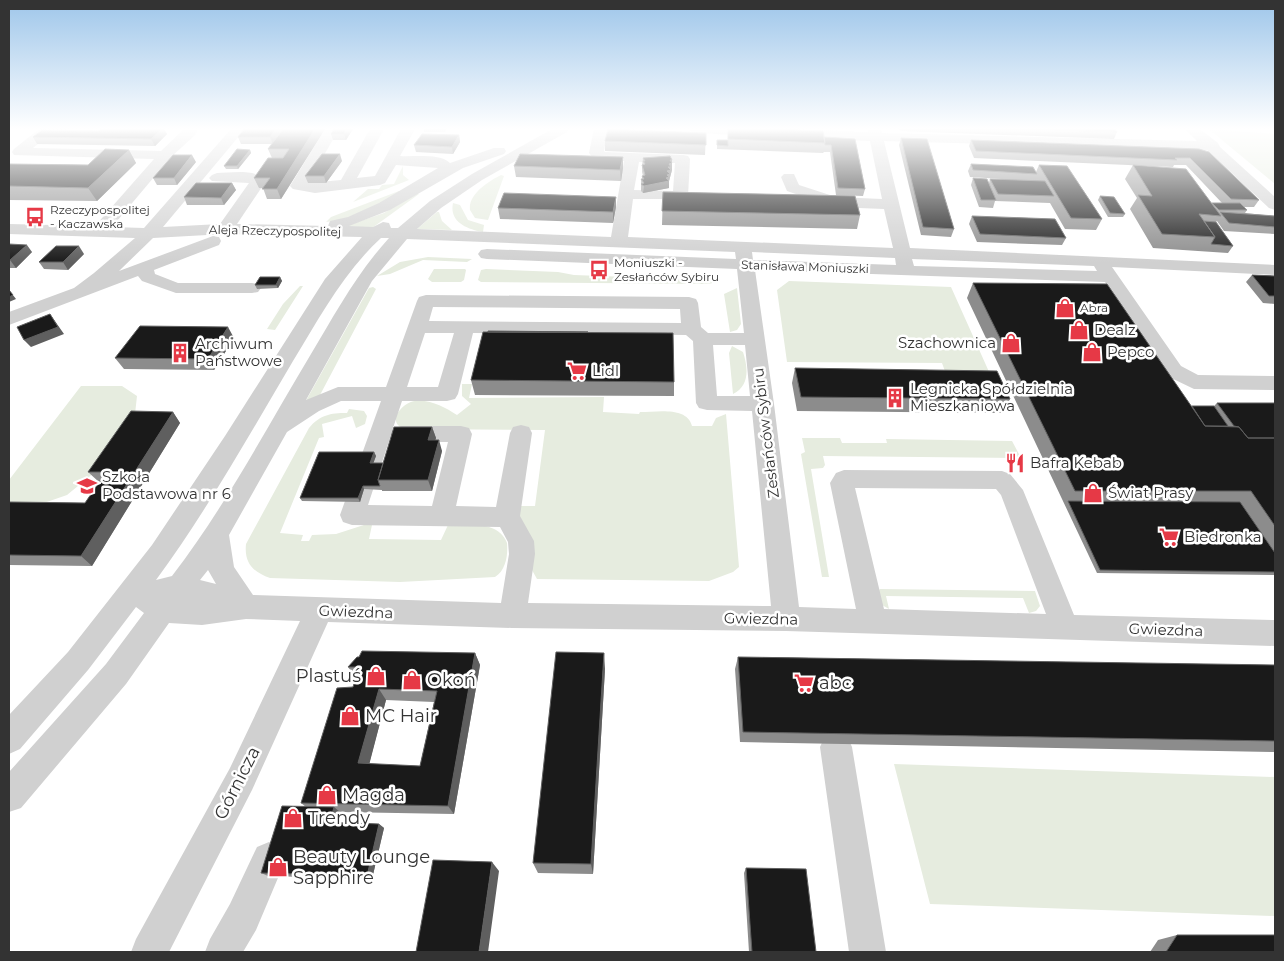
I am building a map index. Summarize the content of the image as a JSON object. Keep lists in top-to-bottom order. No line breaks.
{"streets":{"street":["Aleja Rzeczypospolitej","Stanisława Moniuszki","Zesłańców Sybiru","Gwiezdna","Górnicza"]},"crossings":[["Aleja Rzeczypospolitej","Stanisława Moniuszki"],["Stanisława Moniuszki","Zesłańców Sybiru"],["Zesłańców Sybiru","Gwiezdna"],["Gwiezdna","Górnicza"]],"places":{"bus stop":["Rzeczypospolitej - Kaczawska","Moniuszki - Zesłańców Sybiru"],"shop":["Abra","Dealz","Szachownica","Pepco","Świat Prasy","Plastuś","Okoń","MC Hair","Magda","Trendy","Beauty Lounge Sapphire"],"building":["Archiwum Państwowe","Legnicka Spółdzielnia Mieszkaniowa"],"supermarket":["Lidl","Biedronka","abc"],"restaurant":["Bafra Kebab"],"school or university":["Szkoła Podstawowa nr 6"]}}
